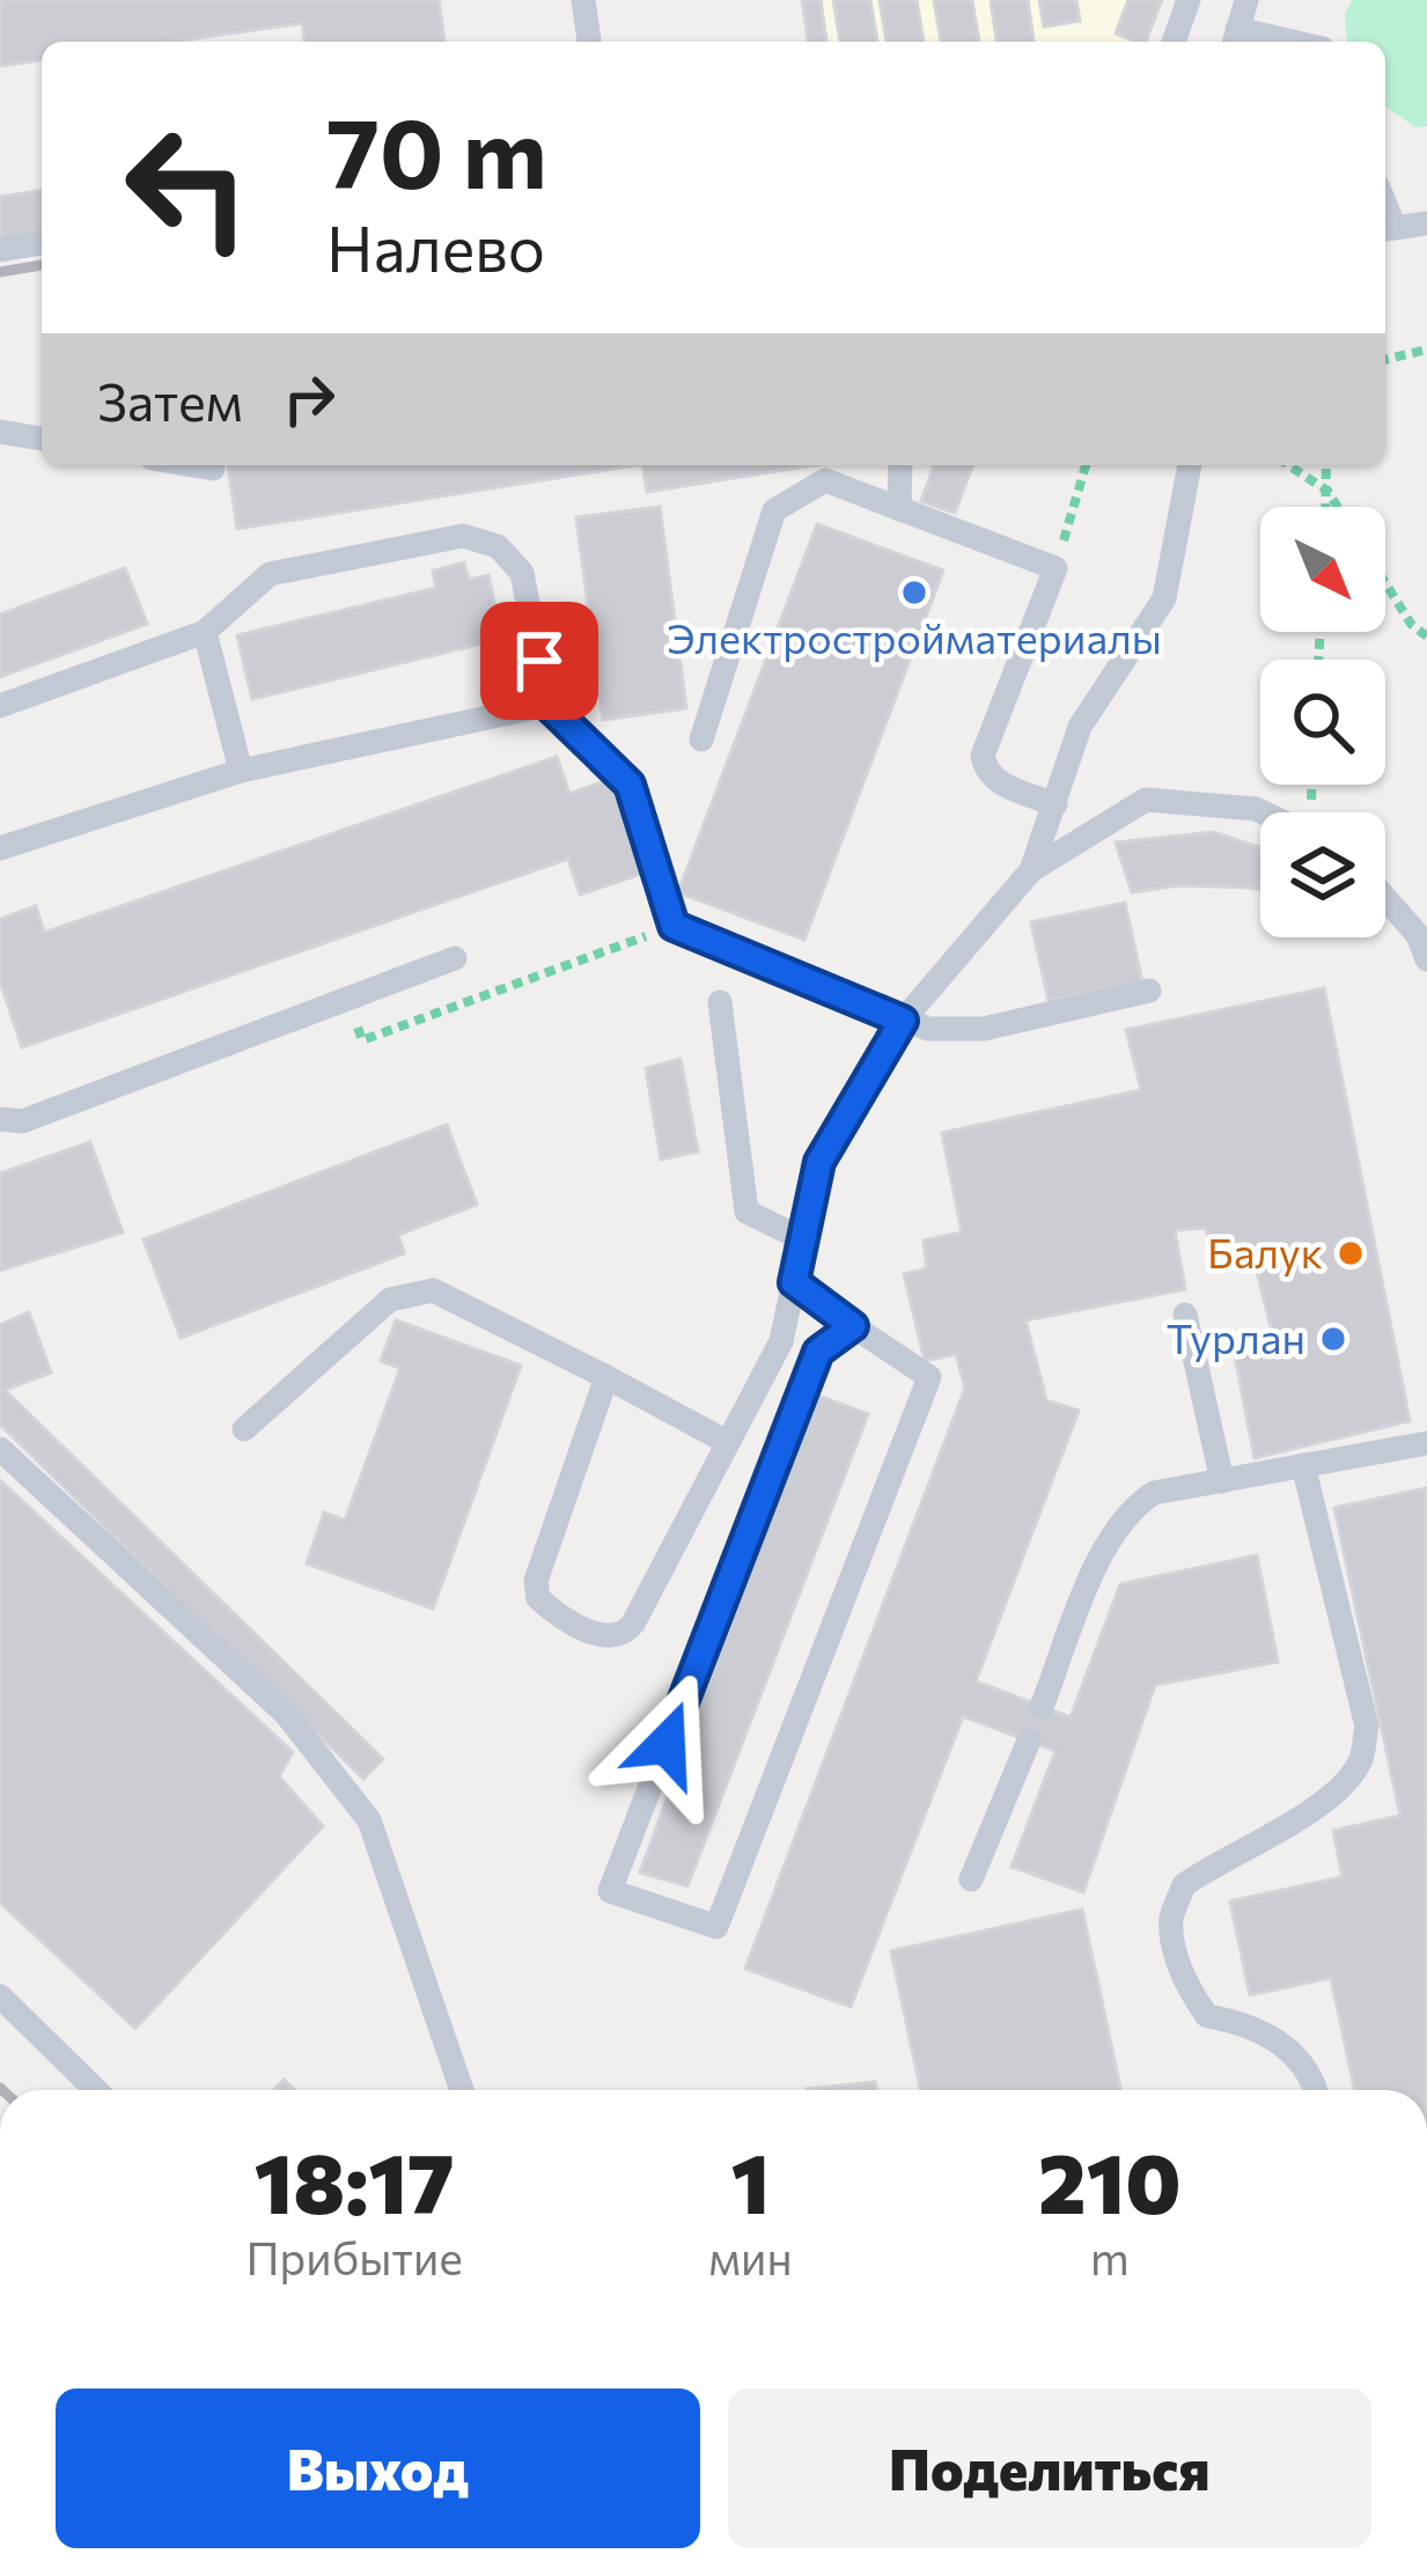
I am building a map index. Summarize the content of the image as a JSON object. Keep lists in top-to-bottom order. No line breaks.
{"places":["Электростройматериалы","Балук","Турлан"],"north":"bottom right","page":{"turn":["70 m","Налево"],"then":"Затем","eta":["18:17","Прибытие","1","мин","210","m"],"buttons":["Выход","Поделиться"]}}
